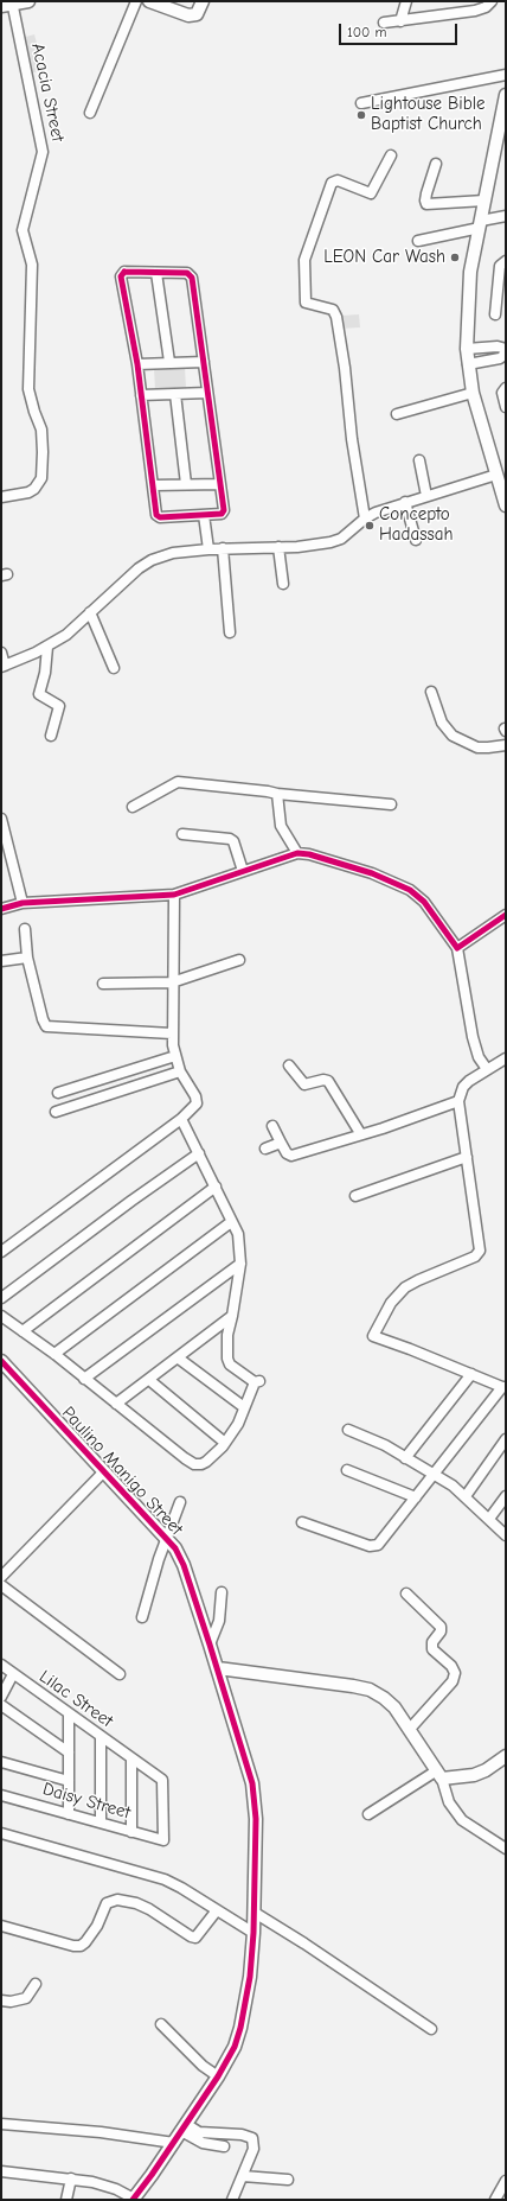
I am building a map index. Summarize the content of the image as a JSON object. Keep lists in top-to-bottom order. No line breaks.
{"streets":{"street":["Acacia Street","Paulino Manigo Street","Lilac Street","Daisy Street"]},"crossings":[["Lilac Street","Daisy Street"]],"places":["Lightouse Bible Baptist Church","LEON Car Wash","Concepto Hadassah"],"scale_bar":"100 m"}
